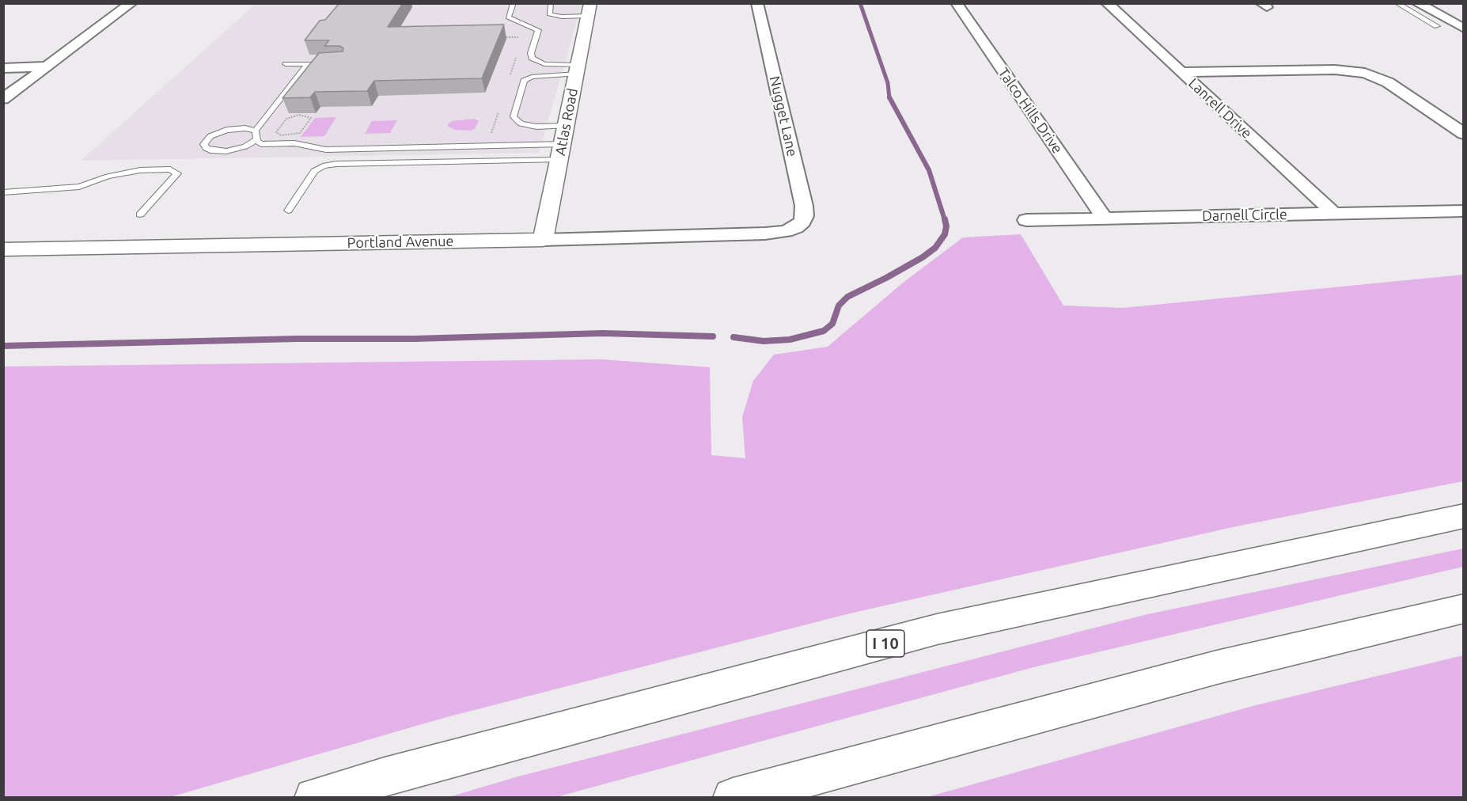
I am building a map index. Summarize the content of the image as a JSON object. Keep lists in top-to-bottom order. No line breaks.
{"streets":{"main road":["Atlas Road","Portland Avenue","I 10"],"street":["Lanrell Drive","Talco Hills Drive","Nugget Lane","Darnell Circle"]},"crossings":[["Lanrell Drive","Darnell Circle"],["Talco Hills Drive","Darnell Circle"],["Nugget Lane","Portland Avenue"],["Atlas Road","Portland Avenue"]]}
